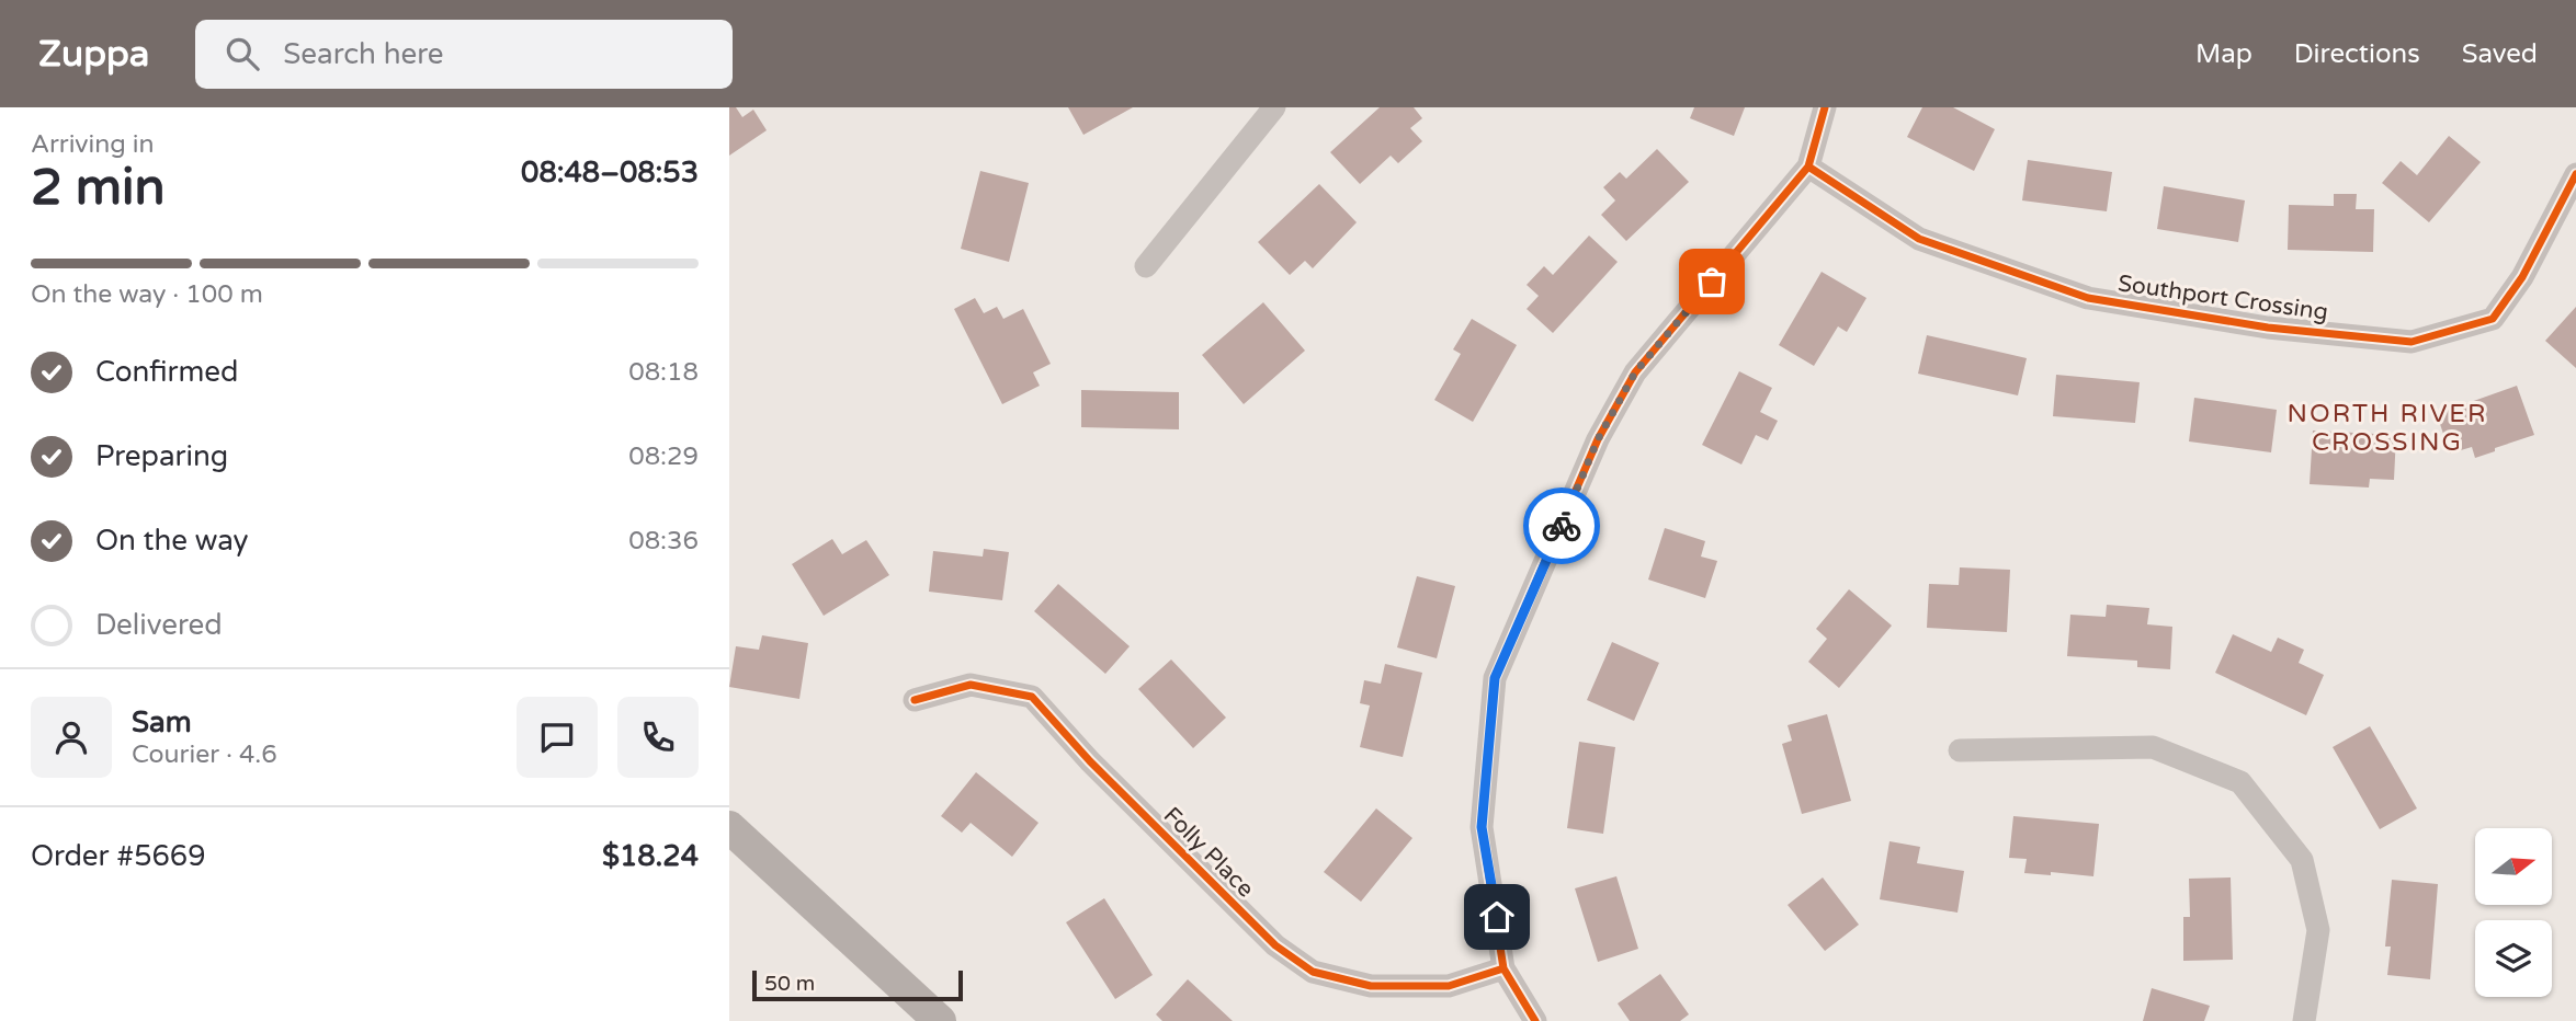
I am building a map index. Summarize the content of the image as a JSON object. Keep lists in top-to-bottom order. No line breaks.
{"streets":{"street":["Southport Crossing","Folly Place"]},"districts":["NORTH RIVER CROSSING"],"scale_bar":"50 m","north":"right","page":{"header":"Zuppa","search":"Search here","nav":["Map","Directions","Saved"],"heading":["2 min","Arriving in","08:48–08:53"],"panel":["Sam","Courier · 4.6","Order #5669","$18.24"],"bar":"On the way · 100 m","list":[["Confirmed","08:18"],["Preparing","08:29"],["On the way","08:36"],"Delivered"],"scale":"50 m"}}
